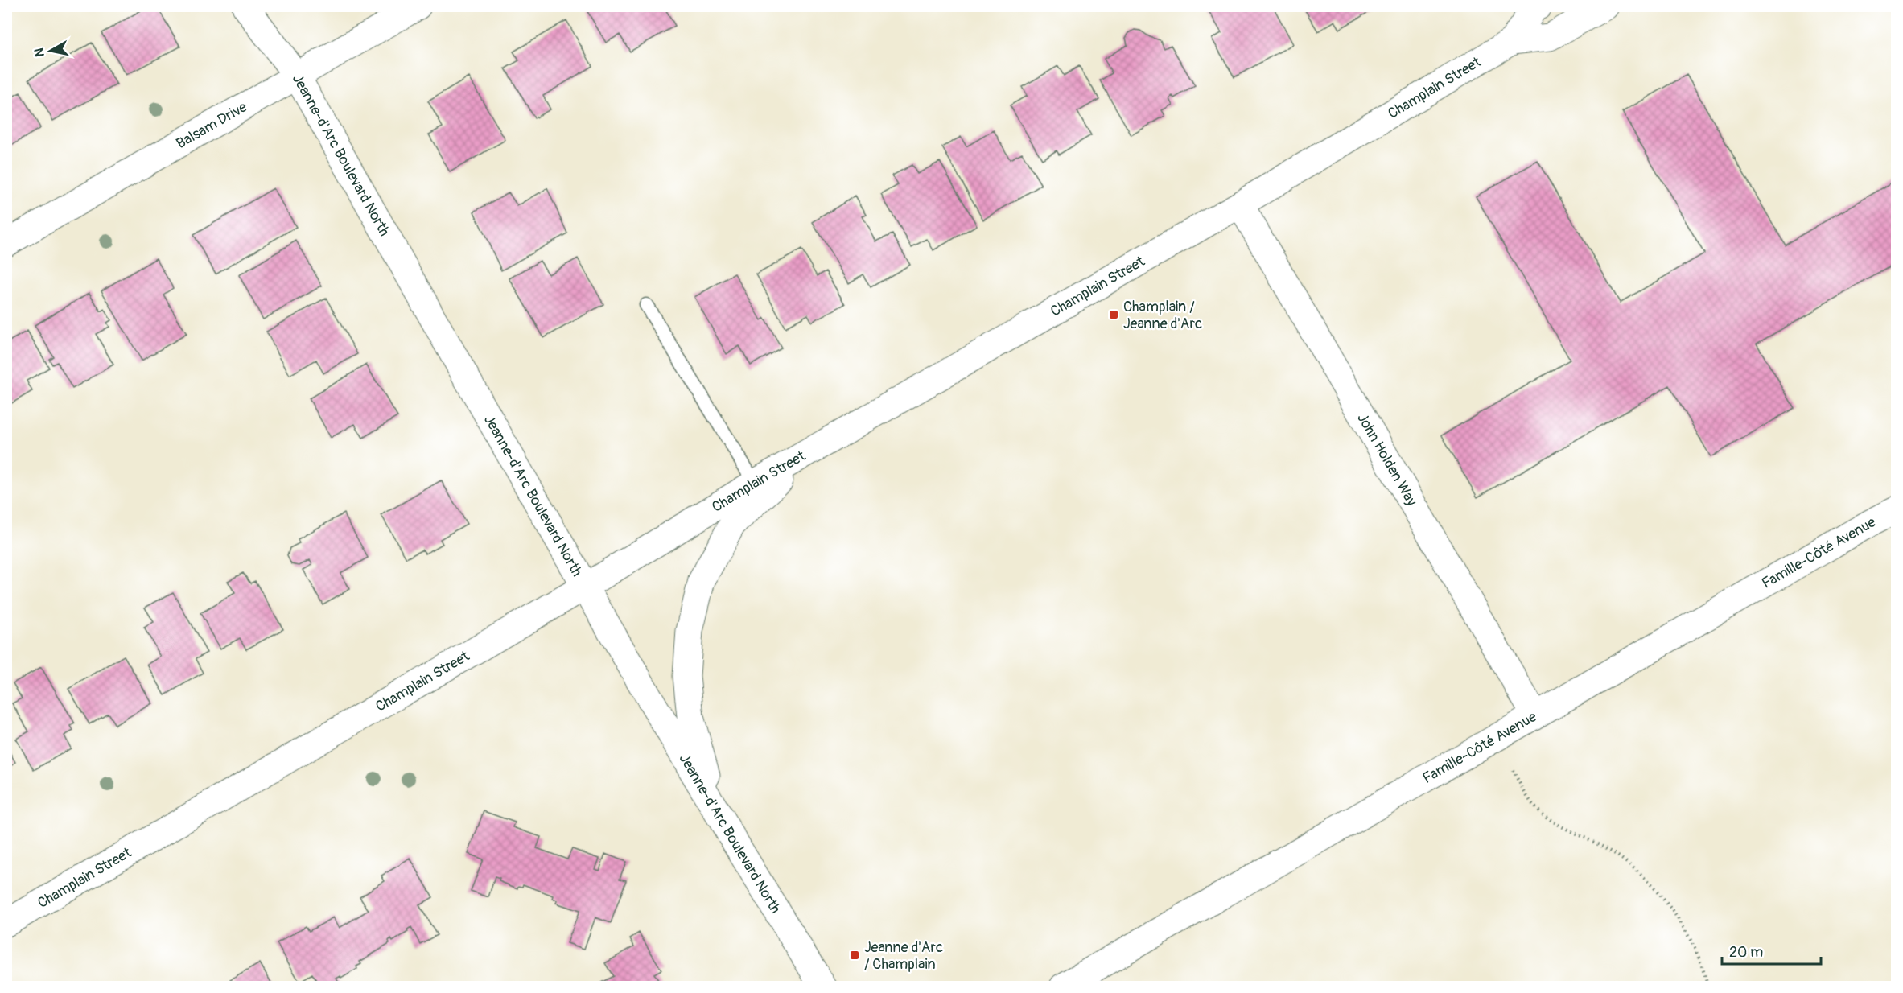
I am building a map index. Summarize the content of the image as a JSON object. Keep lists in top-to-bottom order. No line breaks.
{"streets":{"main road":["Champlain Street","Balsam Drive","Jeanne-d'Arc Boulevard North","John Holden Way","Famille-Côté Avenue"]},"crossings":[["Champlain Street","Jeanne-d'Arc Boulevard North"],["Champlain Street","John Holden Way"],["Balsam Drive","Jeanne-d'Arc Boulevard North"],["John Holden Way","Famille-Côté Avenue"]],"places":{"transit":["Champlain / Jeanne d'Arc","Jeanne d'Arc / Champlain"]},"scale_bar":"20 m","north":"left"}
